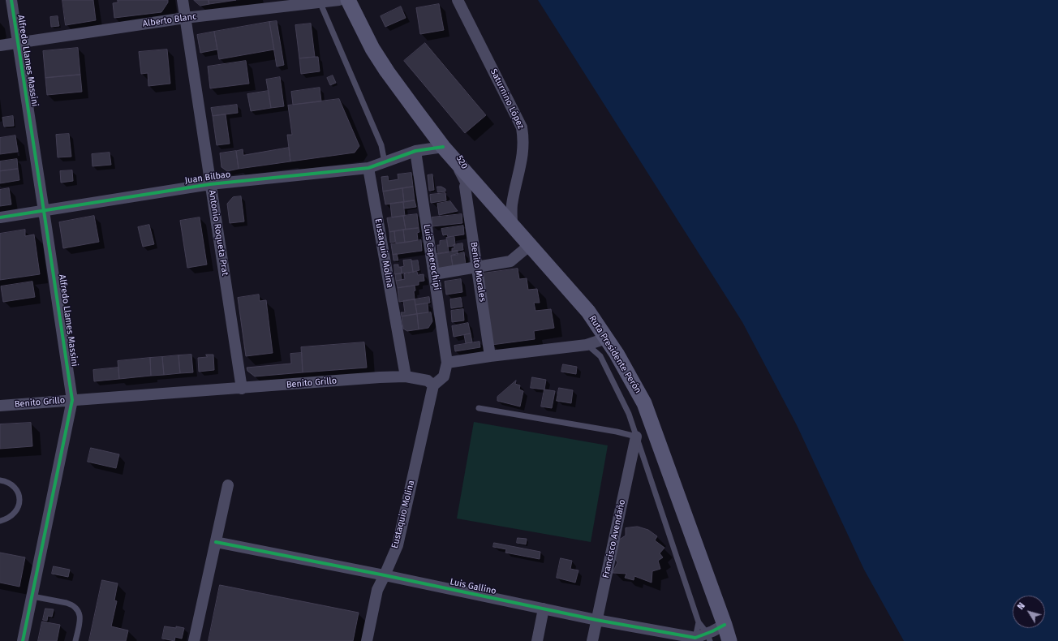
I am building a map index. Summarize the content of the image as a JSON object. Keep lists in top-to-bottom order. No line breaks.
{"streets":{"main road":["Ruta Presidente Perón"],"street":["Alberto Blanc","Alfredo Llames Massini","Saturnino López","Juan Bilbao","Antonio Roqueta Prat","Eustaquio Molina","Luis Caperochipi","Benito Morales","Benito Grillo","Francisco Avendaño","Luis Gallino"],"lane":["520"]},"crossings":[["Alberto Blanc","Alfredo Llames Massini"],["Alberto Blanc","Antonio Roqueta Prat"],["Alfredo Llames Massini","Juan Bilbao"],["Alfredo Llames Massini","Benito Grillo"],["Saturnino López","Ruta Presidente Perón"],["520","Juan Bilbao"],["520","Benito Morales"],["520","Ruta Presidente Perón"],["Juan Bilbao","Antonio Roqueta Prat"],["Juan Bilbao","Eustaquio Molina"],["Juan Bilbao","Luis Caperochipi"],["Juan Bilbao","Ruta Presidente Perón"],["Antonio Roqueta Prat","Benito Grillo"],["Eustaquio Molina","Benito Grillo"],["Eustaquio Molina","Luis Gallino"],["Ruta Presidente Perón","Luis Gallino"],["Francisco Avendaño","Luis Gallino"]],"north":"top left"}
